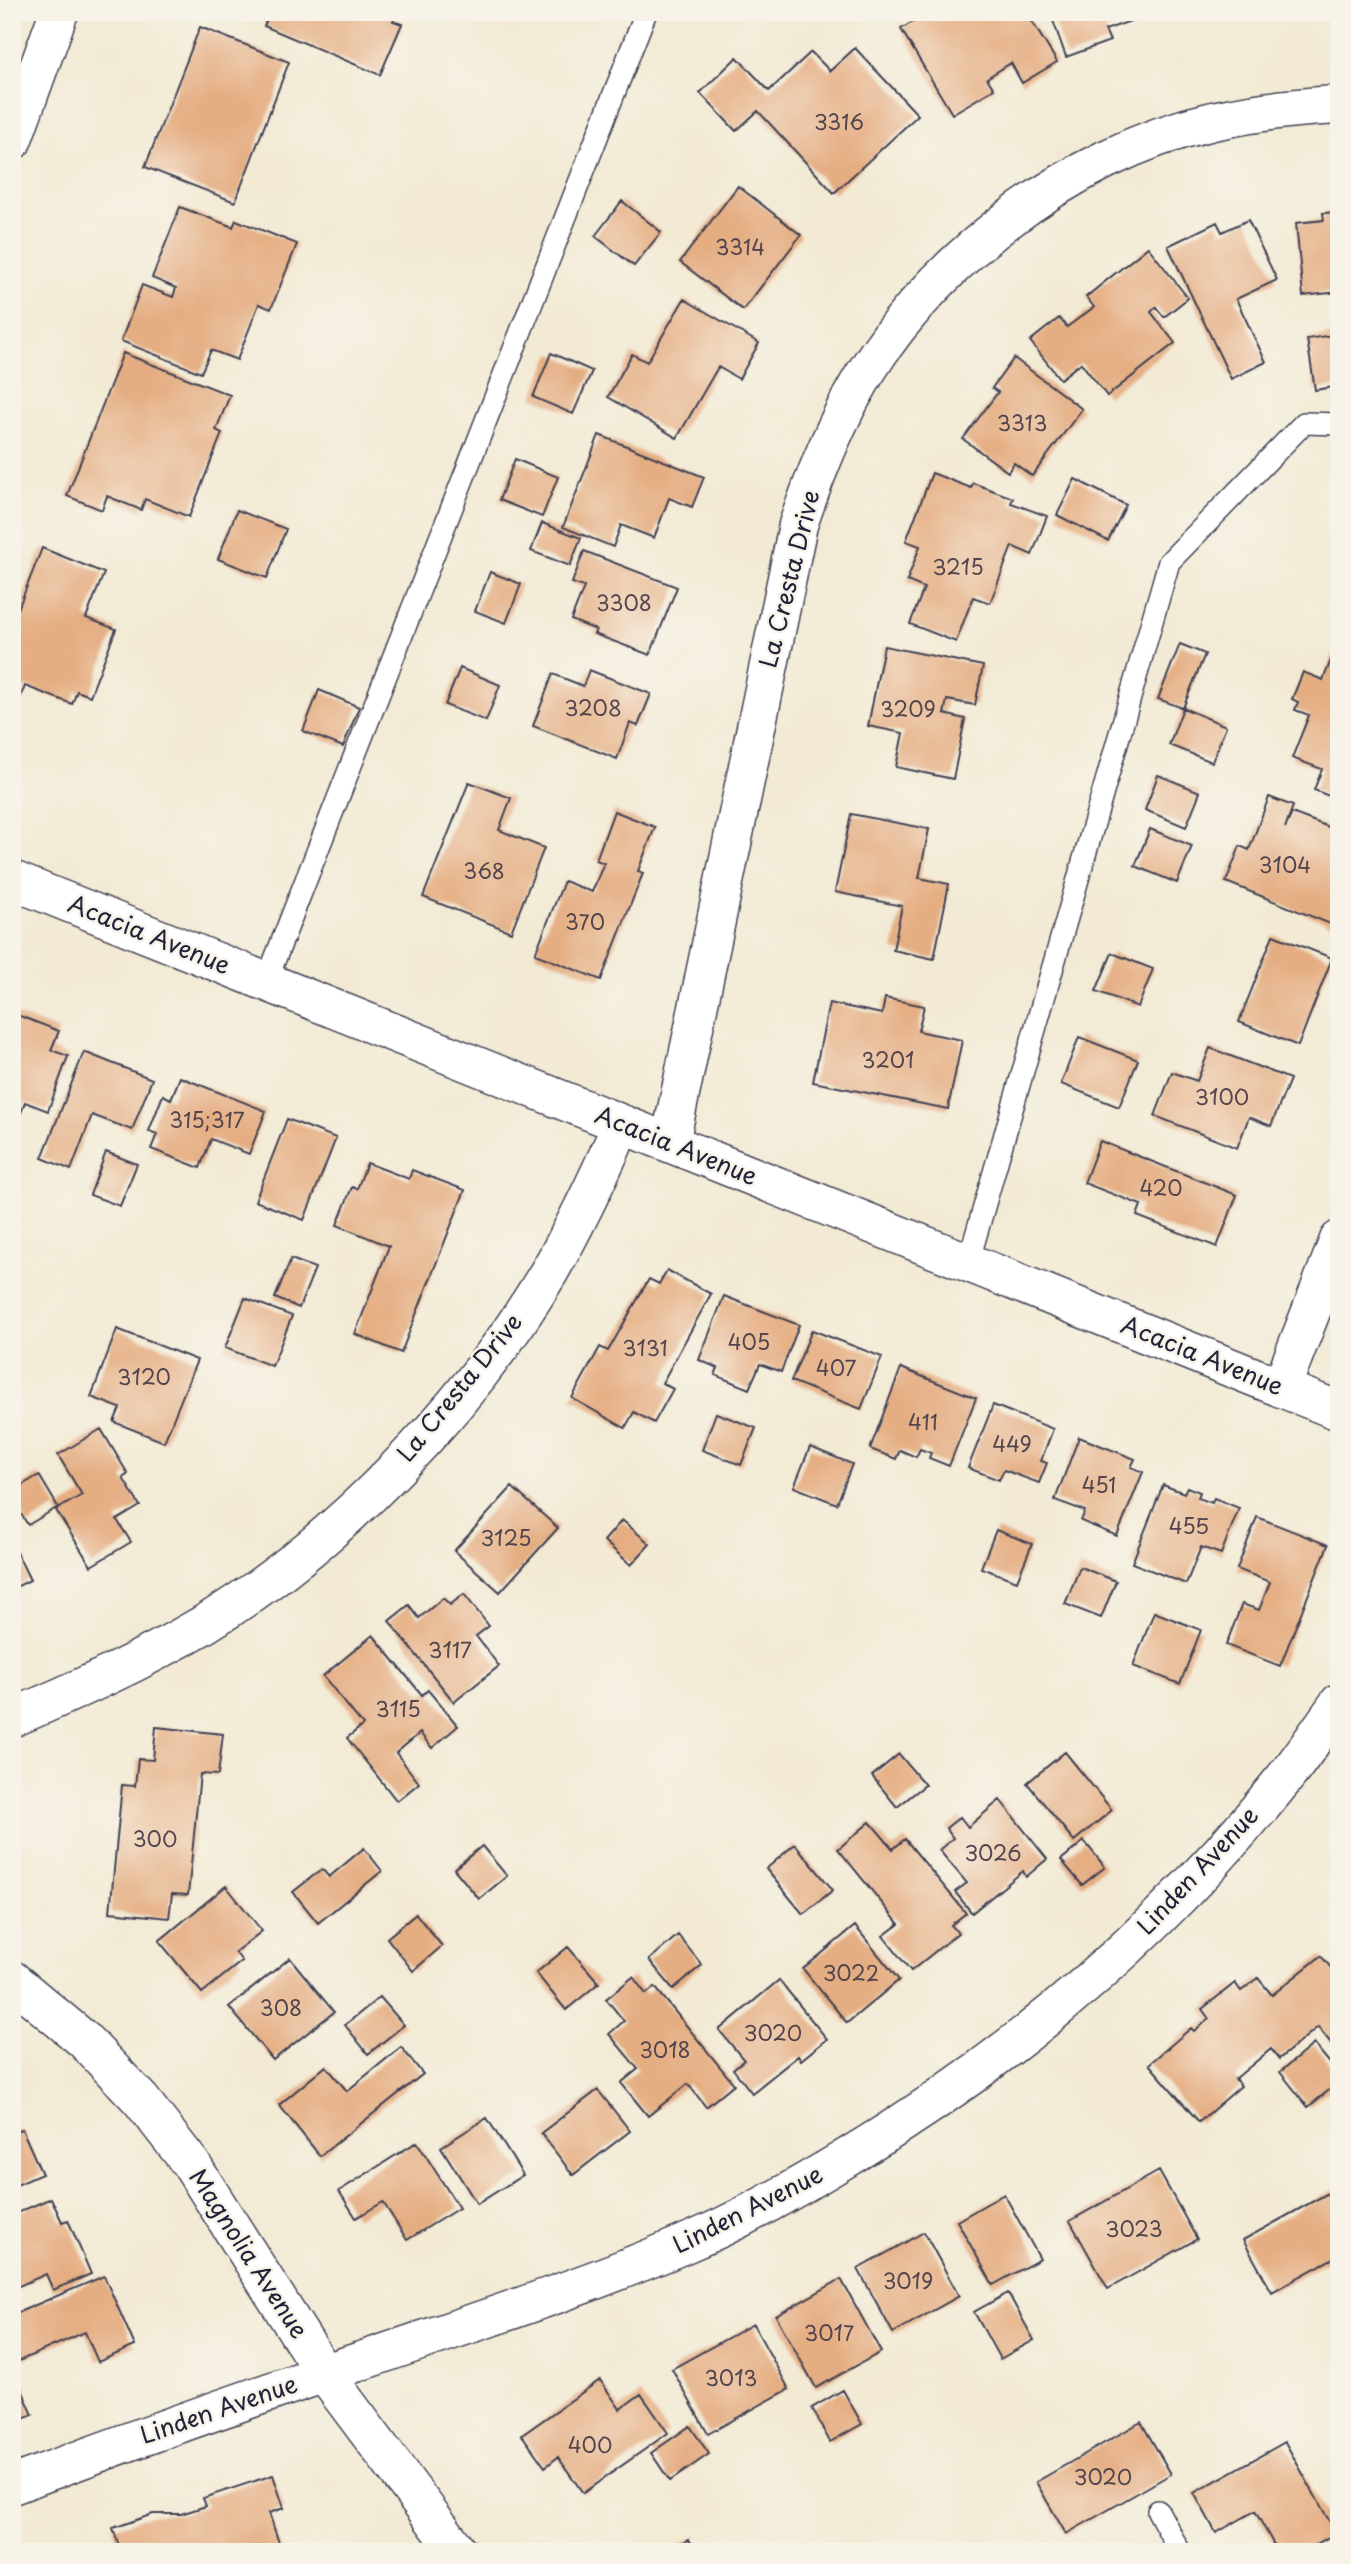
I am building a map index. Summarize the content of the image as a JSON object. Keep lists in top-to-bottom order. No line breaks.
{"streets":{"street":["La Cresta Drive","Acacia Avenue","Linden Avenue","Magnolia Avenue"]},"crossings":[["La Cresta Drive","Acacia Avenue"],["Linden Avenue","Magnolia Avenue"]],"house_numbers":["3316","3314","3313","3215","3308","3208","3209","3104","368","370","3201","3100","315;317","420","405","3131","407","3120","411","449","451","455","3125","3117","3115","300","3026","3022","308","3020","3018","3023","3019","3017","3013","400","3020"]}
